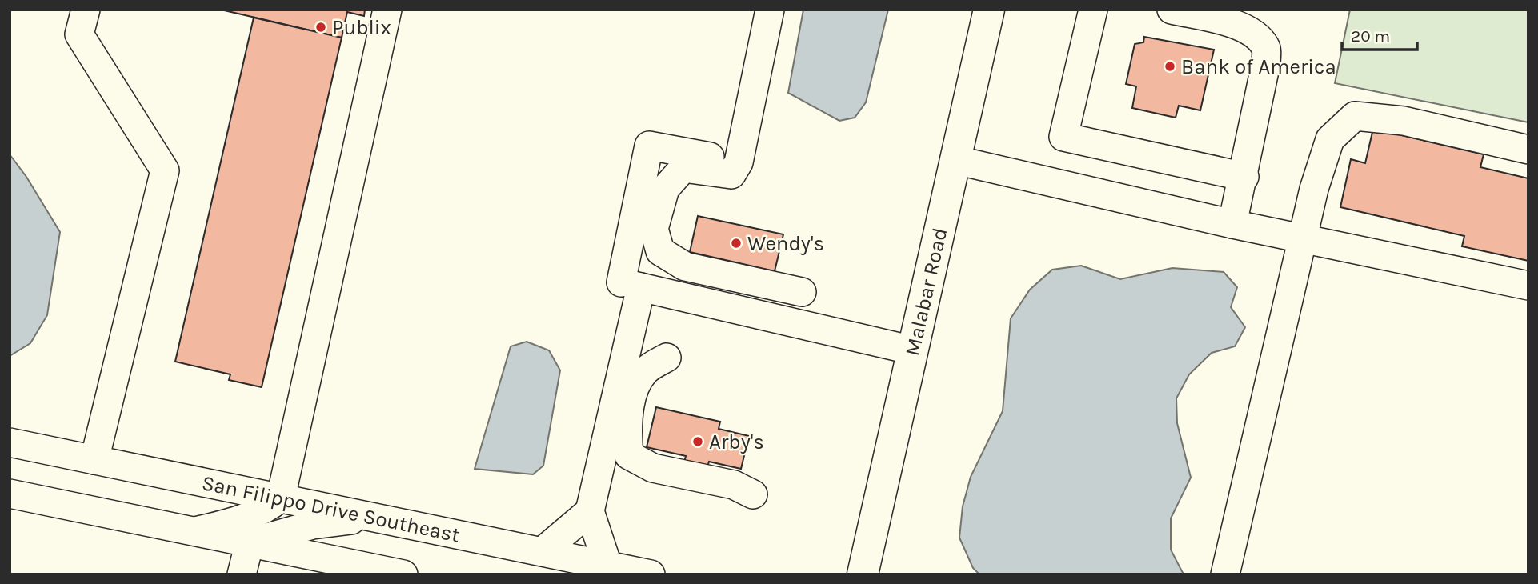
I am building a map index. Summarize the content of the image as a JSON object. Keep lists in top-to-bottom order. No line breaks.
{"streets":{"main road":["Malabar Road"],"street":["San Filippo Drive Southeast"]},"places":["Publix","Bank of America","Wendy's","Arby's"],"scale_bar":"20 m"}
